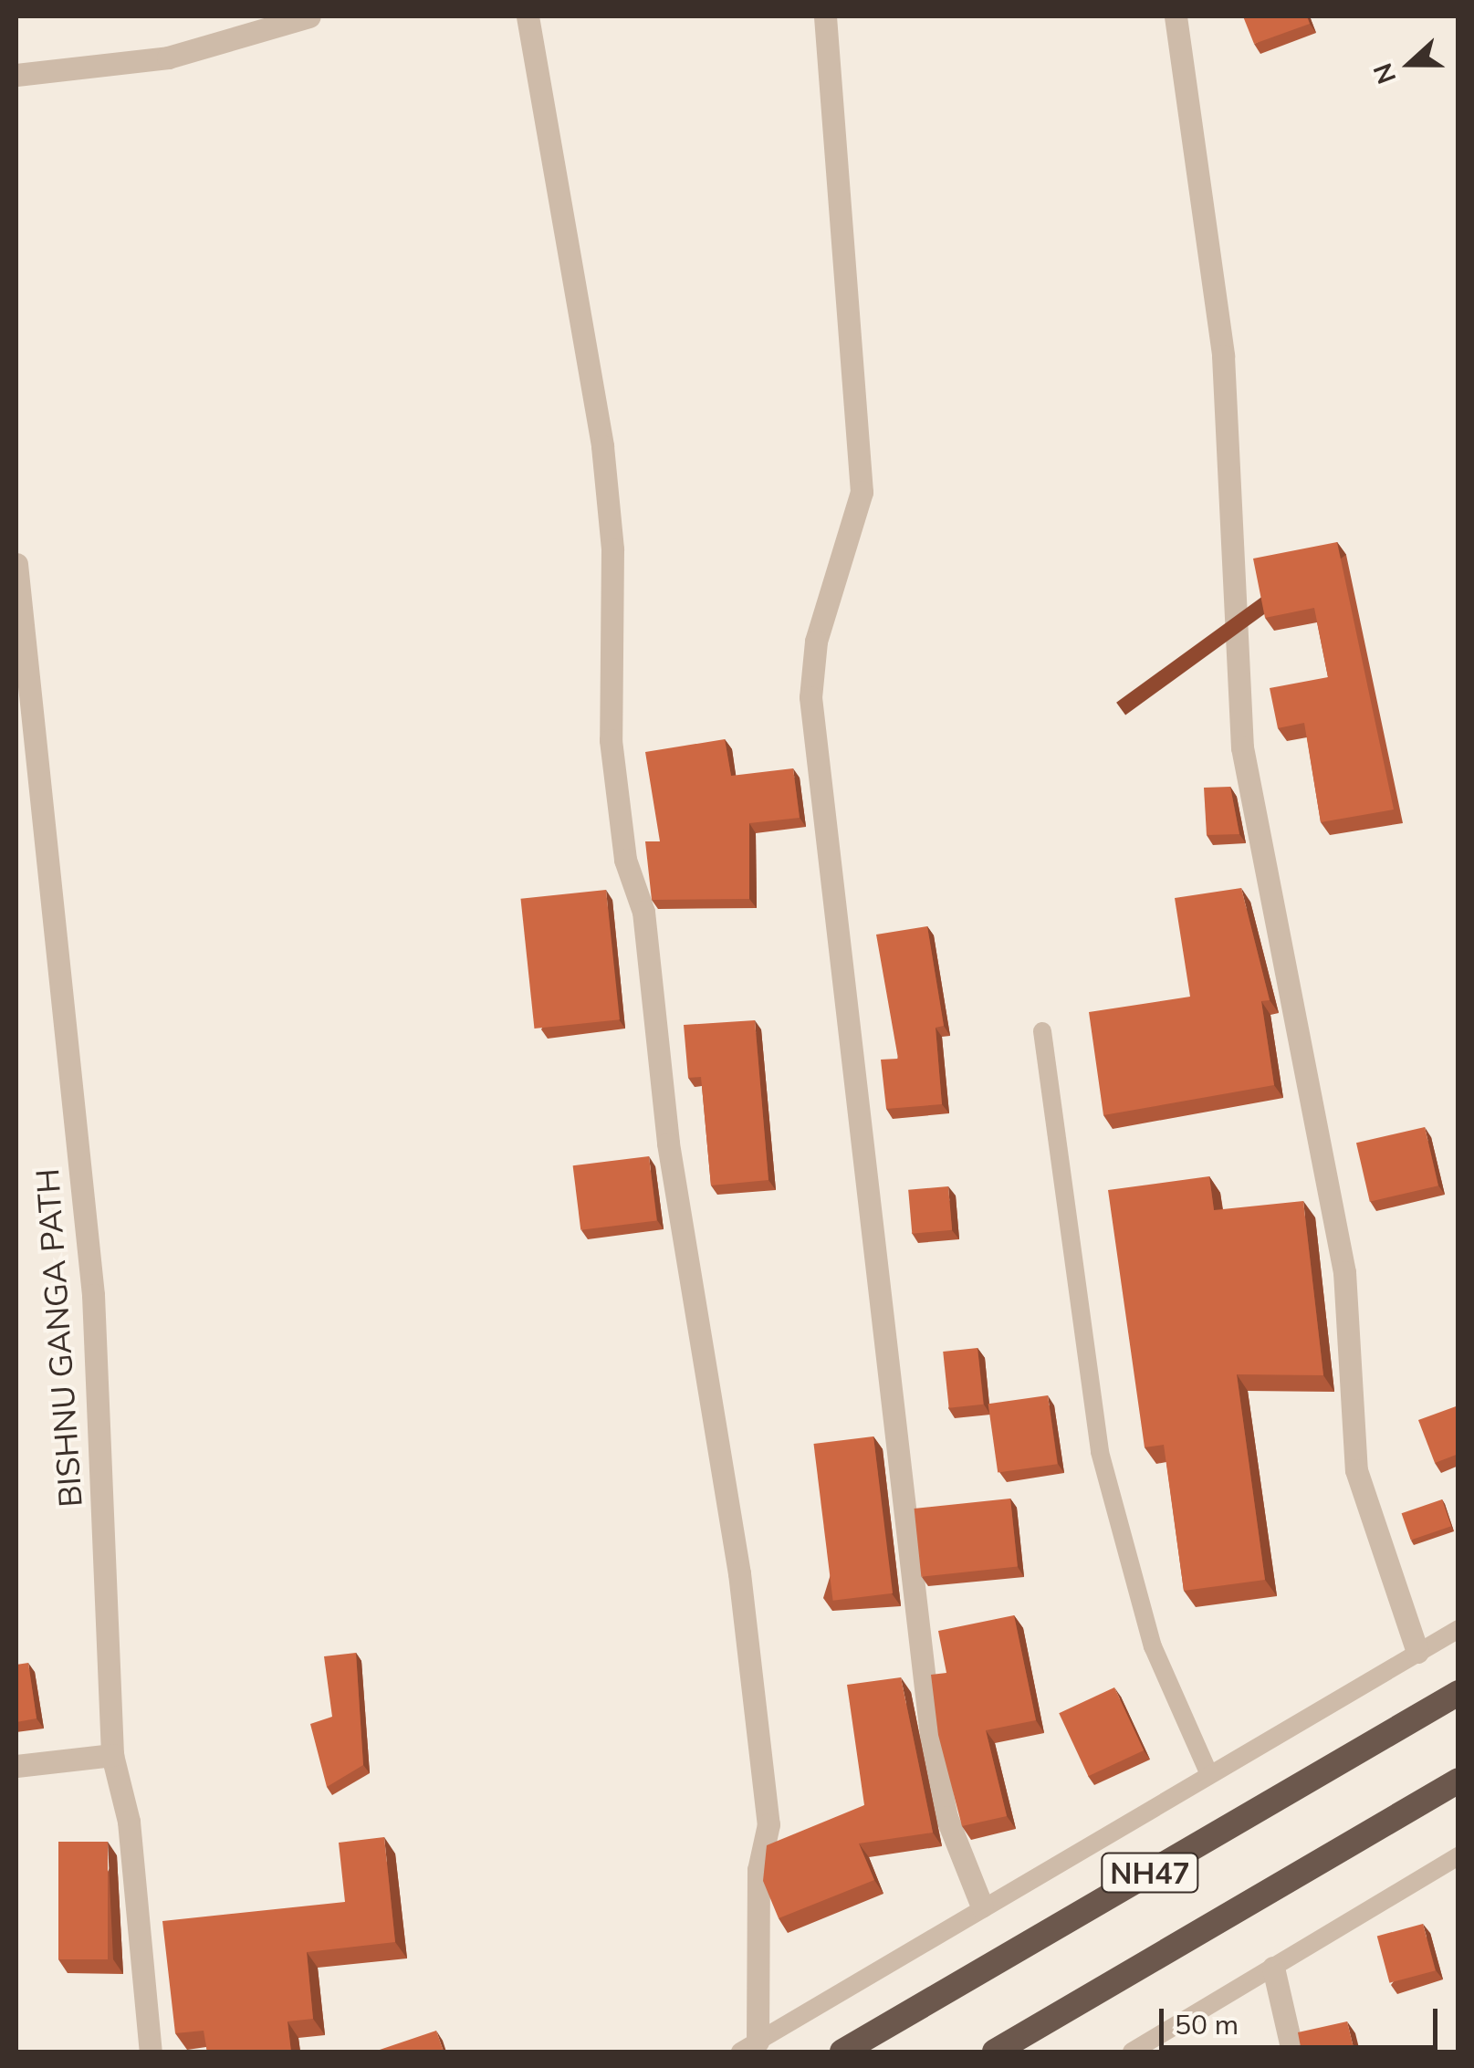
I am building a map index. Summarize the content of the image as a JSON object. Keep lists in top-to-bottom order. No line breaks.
{"streets":{"highway":["NH47"],"street":["BISHNU GANGA PATH"]},"scale_bar":"50 m","north":"left"}
